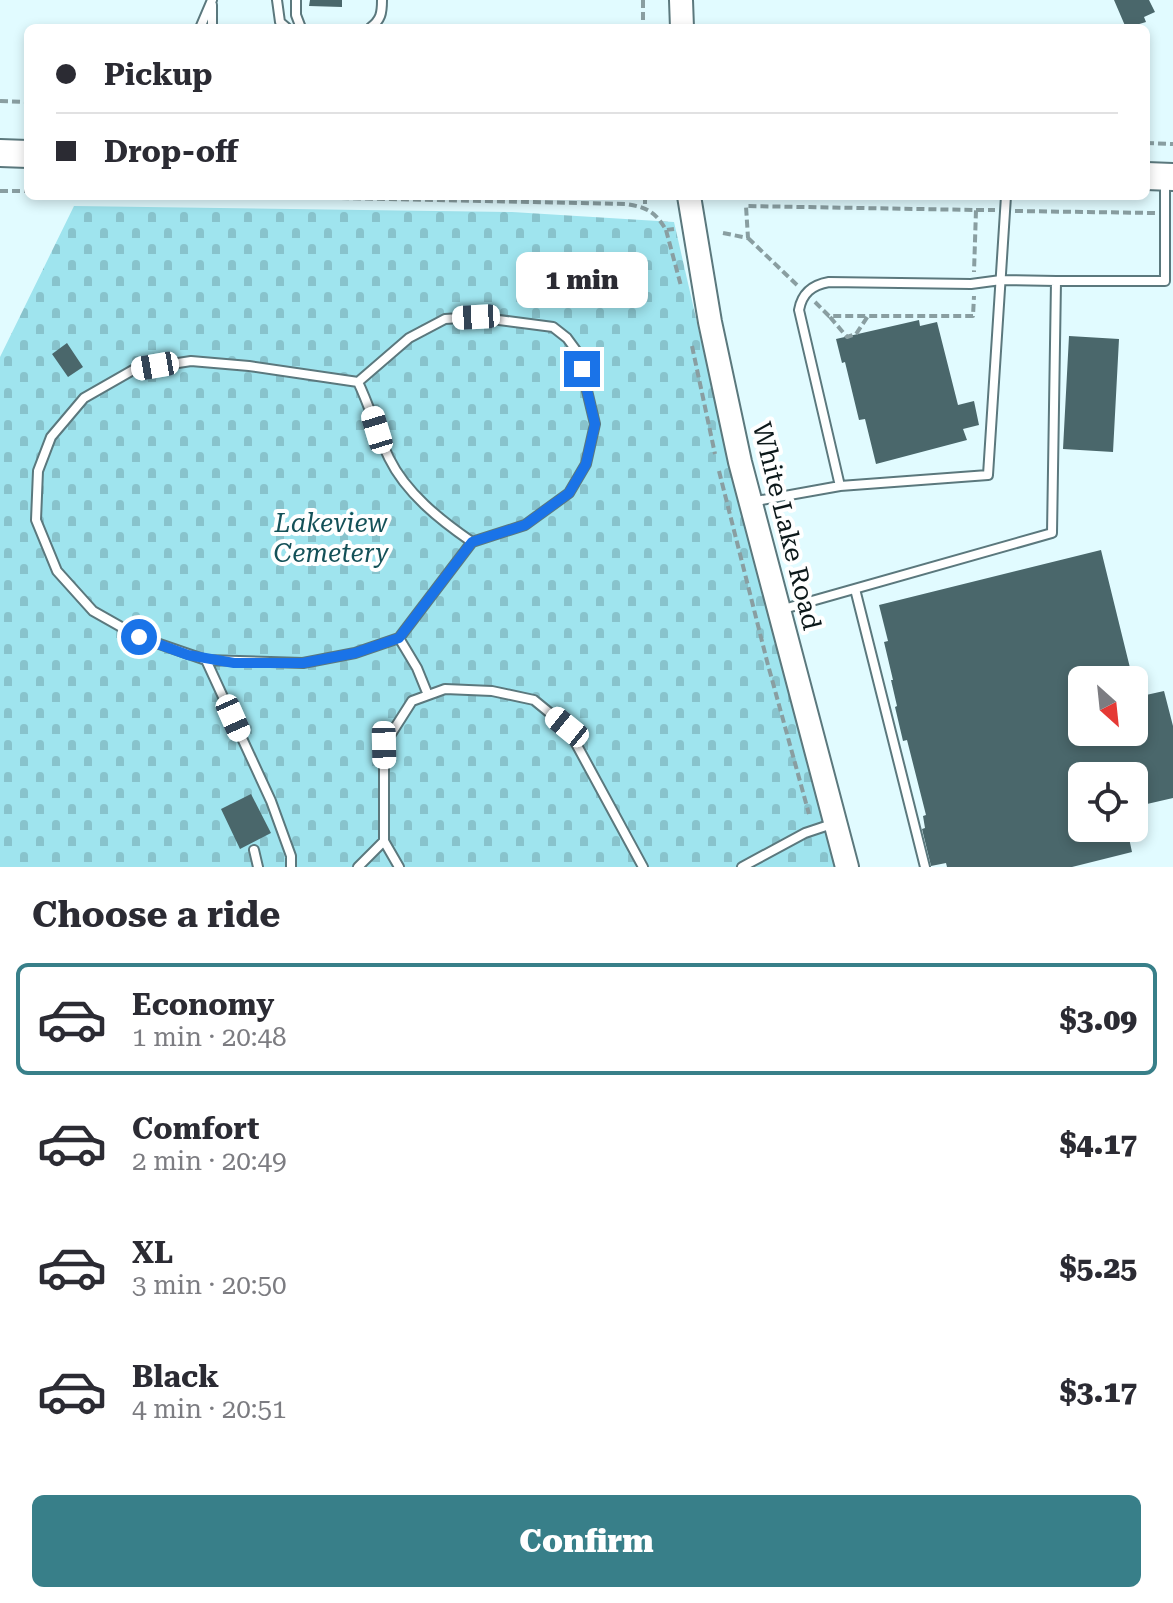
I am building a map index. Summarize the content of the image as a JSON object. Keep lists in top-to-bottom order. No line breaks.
{"streets":{"street":["White Lake Road"]},"parks":["Lakeview Cemetery"],"north":"bottom right","page":{"banner":["Pickup","Drop-off"],"bubble":"1 min","heading":"Choose a ride","list":[{"name":"Economy","note":"1 min · 20:48","value":"$3.09"},{"name":"Comfort","note":"2 min · 20:49","value":"$4.17"},{"name":"XL","note":"3 min · 20:50","value":"$5.25"},{"name":"Black","note":"4 min · 20:51","value":"$3.17"}],"buttons":"Confirm"}}
